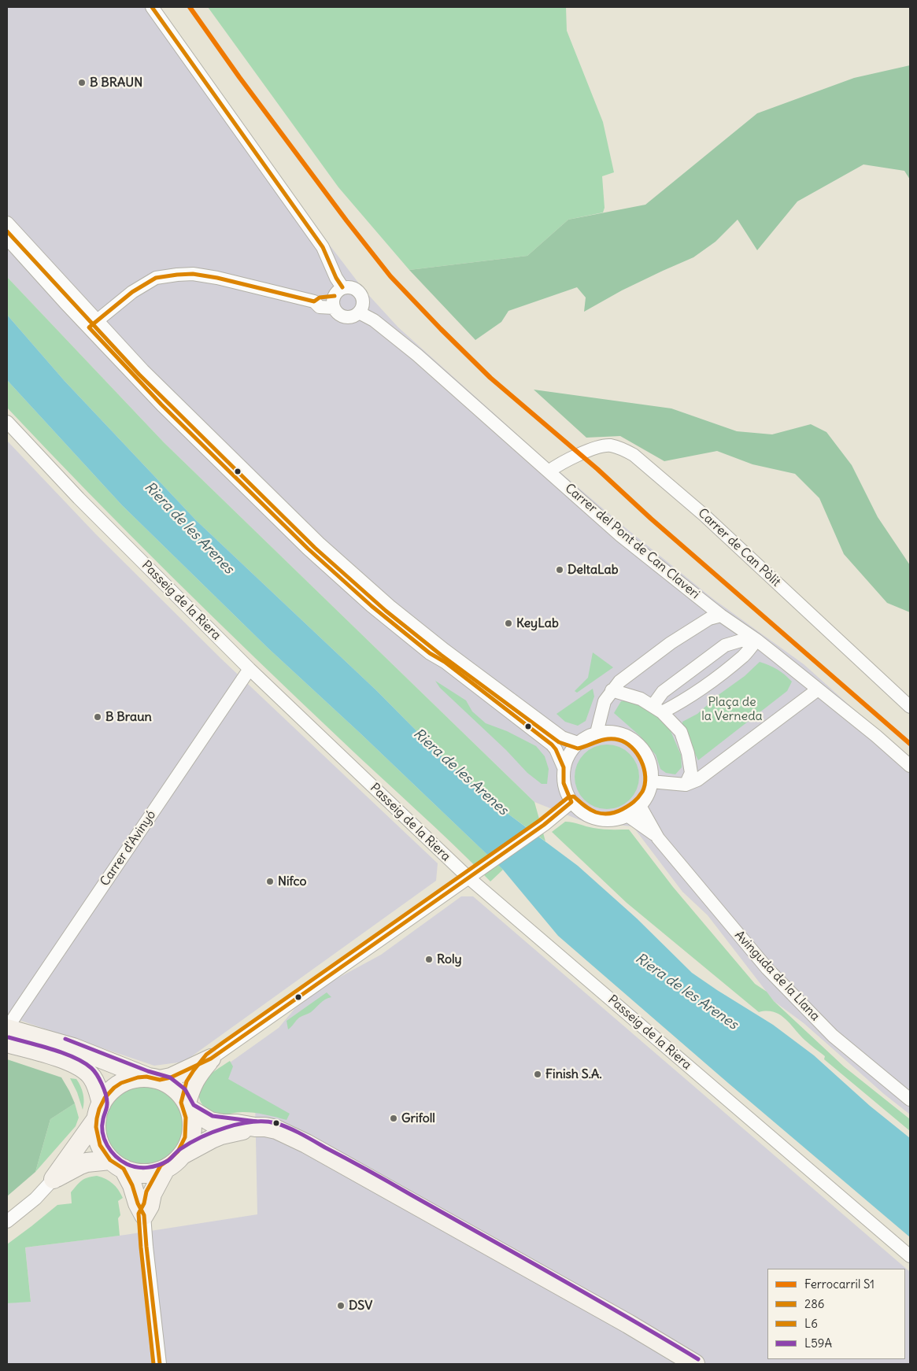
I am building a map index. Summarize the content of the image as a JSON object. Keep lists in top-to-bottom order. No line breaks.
{"streets":{"street":["Carrer del Pont de Can Claveri","Carrer de Can Pòlit","Passeig de la Riera","Carrer d'Avinyó","Avinguda de la Llana"]},"crossings":[["Carrer del Pont de Can Claveri","Carrer de Can Pòlit"],["Passeig de la Riera","Carrer d'Avinyó"]],"water":["Riera de les Arenes"],"parks":["Plaça de la Verneda"],"places":["B BRAUN","DeltaLab","KeyLab","B Braun","Nifco","Roly","Finish S.A.","Grifoll","DSV"],"lines":["rail line S1","transit line 286","transit line L6","transit line L59A"],"legend":["Ferrocarril S1","286","L6","L59A"]}
